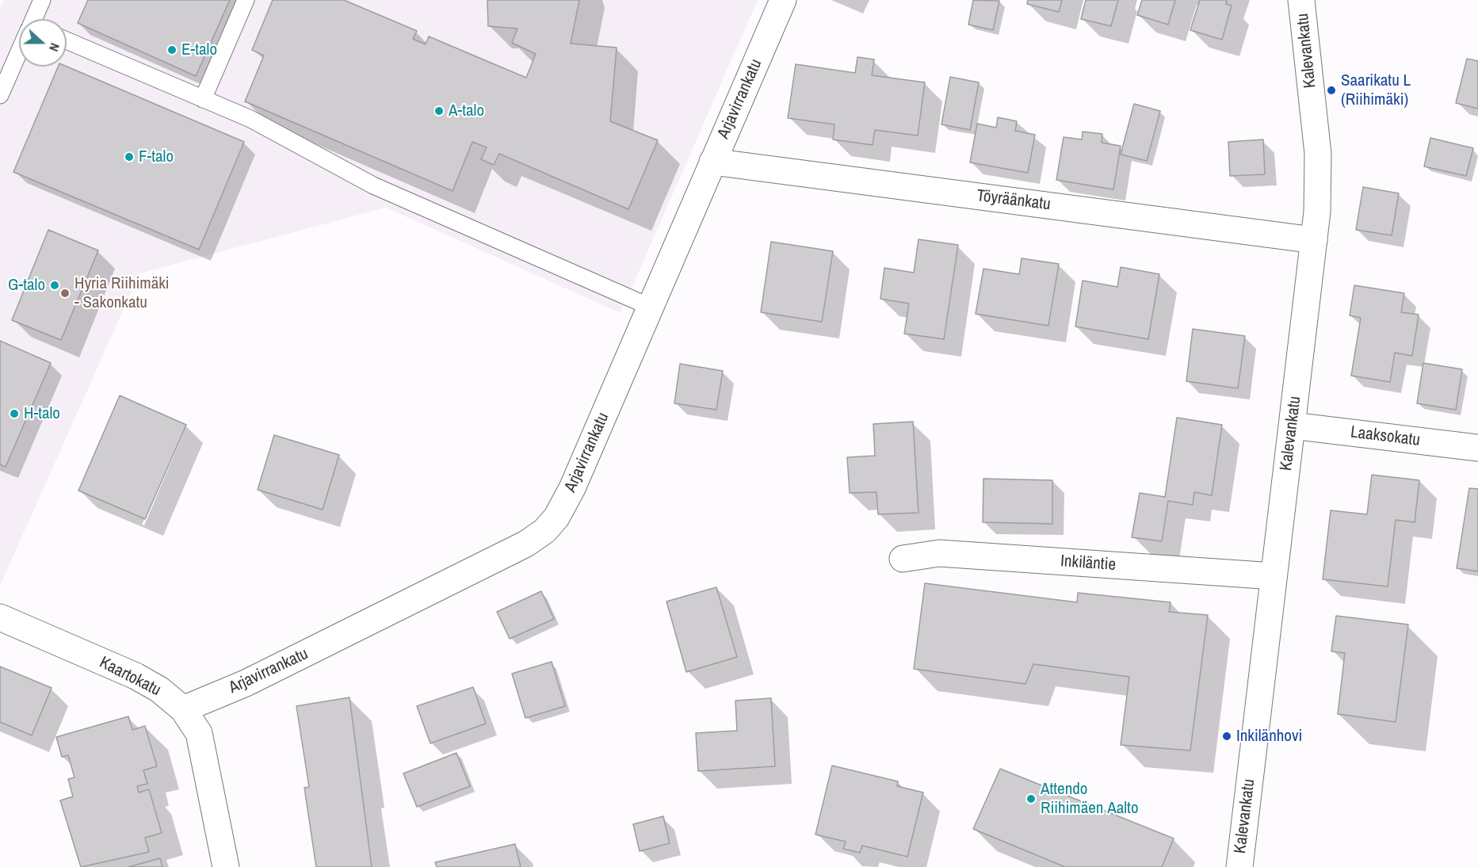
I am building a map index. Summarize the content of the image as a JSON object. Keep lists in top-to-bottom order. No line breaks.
{"streets":{"street":["Kalevankatu","Arjavirrankatu","Töyräänkatu","Laaksokatu","Inkiläntie","Kaartokatu"]},"crossings":[["Kalevankatu","Töyräänkatu"],["Kalevankatu","Laaksokatu"],["Kalevankatu","Inkiläntie"],["Arjavirrankatu","Töyräänkatu"],["Arjavirrankatu","Kaartokatu"]],"places":["E-talo","Saarikatu L (Riihimäki)","A-talo","F-talo","G-talo","Hyria Riihimäki - Sakonkatu","H-talo","Inkilänhovi","Attendo Riihimäen Aalto"],"north":"right"}
